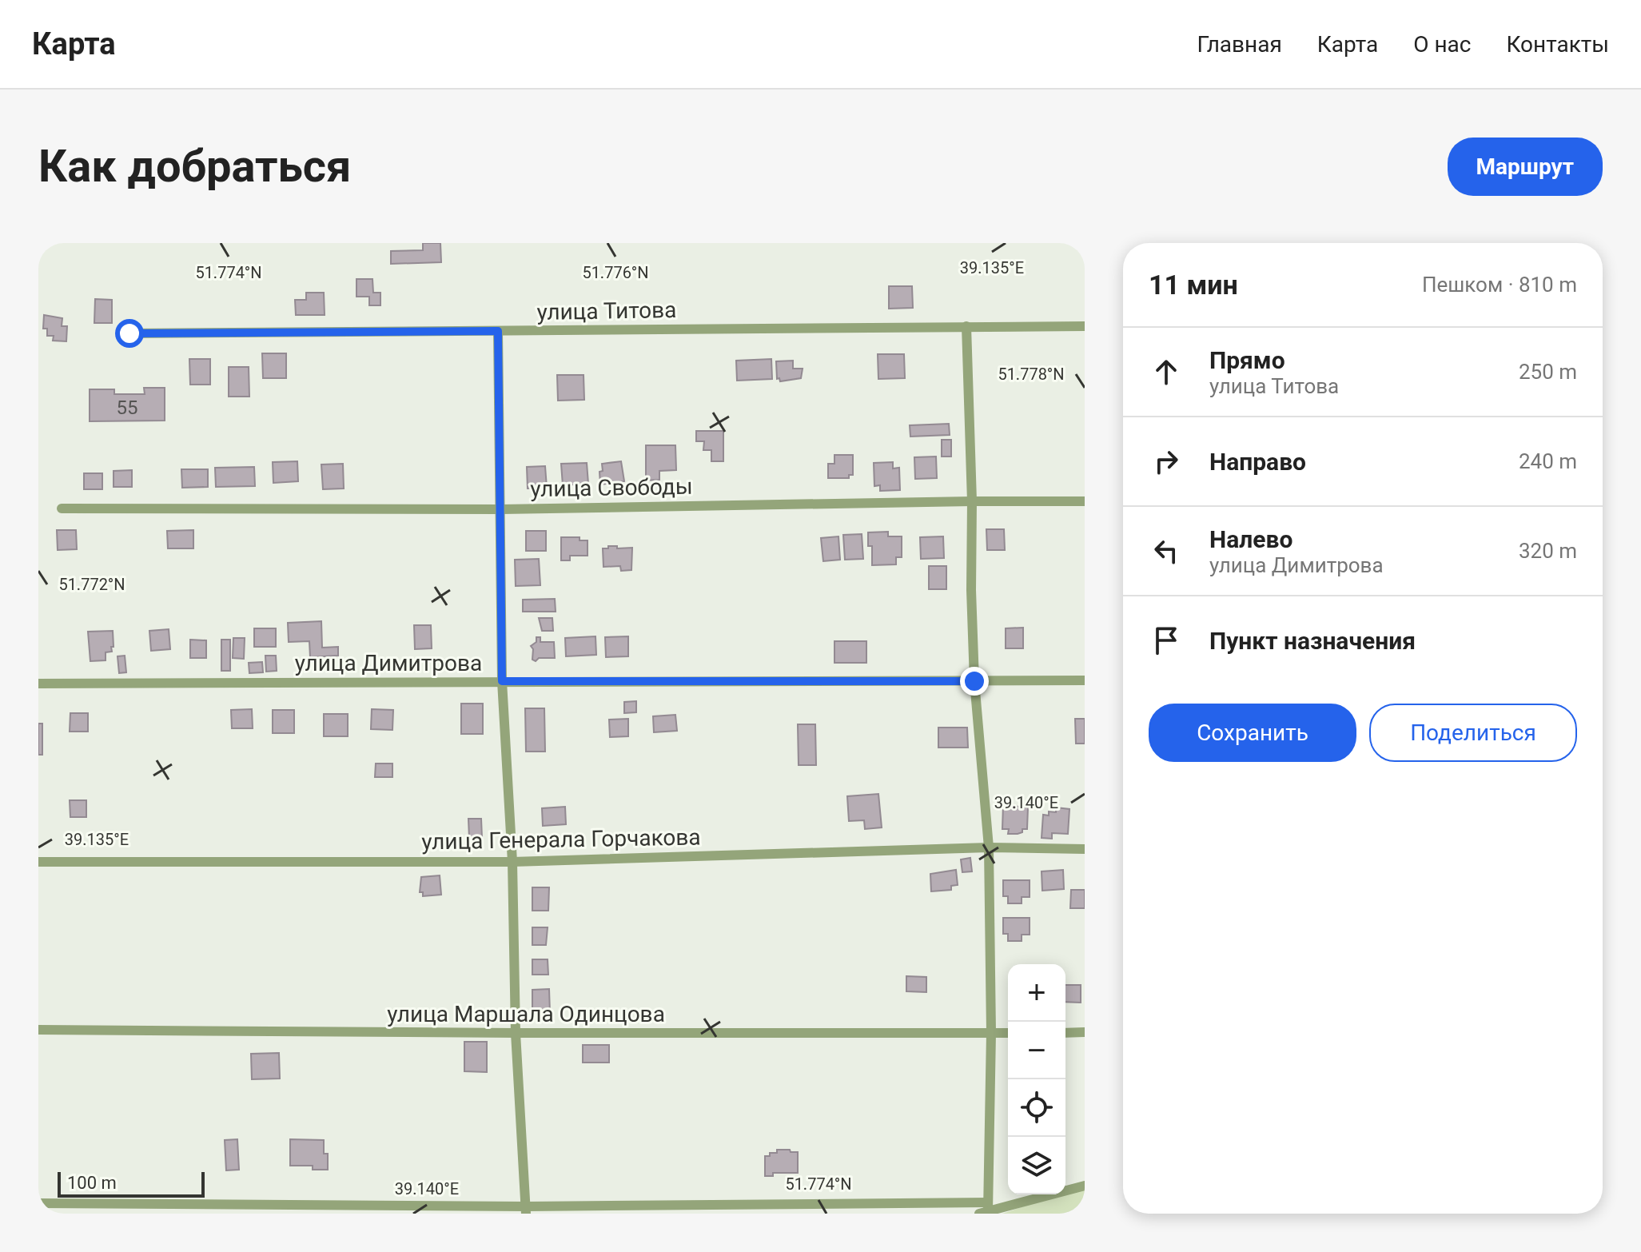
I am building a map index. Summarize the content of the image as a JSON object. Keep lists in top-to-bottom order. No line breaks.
{"streets":{"street":["улица Титова","улица Свободы","улица Димитрова","улица Генерала Горчакова","улица Маршала Одинцова"]},"house_numbers":["55"],"scale_bar":"100 m","page":{"header":"Карта","nav":["Главная","Карта","О нас","Контакты"],"buttons":["Маршрут",["Сохранить","Поделиться"]],"title":"Как добраться","heading":["11 мин","Пешком · 810 m"],"list":[["Прямо","улица Титова","250 m"],["Направо","240 m"],["Налево","улица Димитрова","320 m"],"Пункт назначения"],"map_buttons":["+","−"],"scale":"100 m"},"coordinates":["39.135°E","51.774°N","51.776°N","51.778°N","51.772°N","39.140°E"]}
